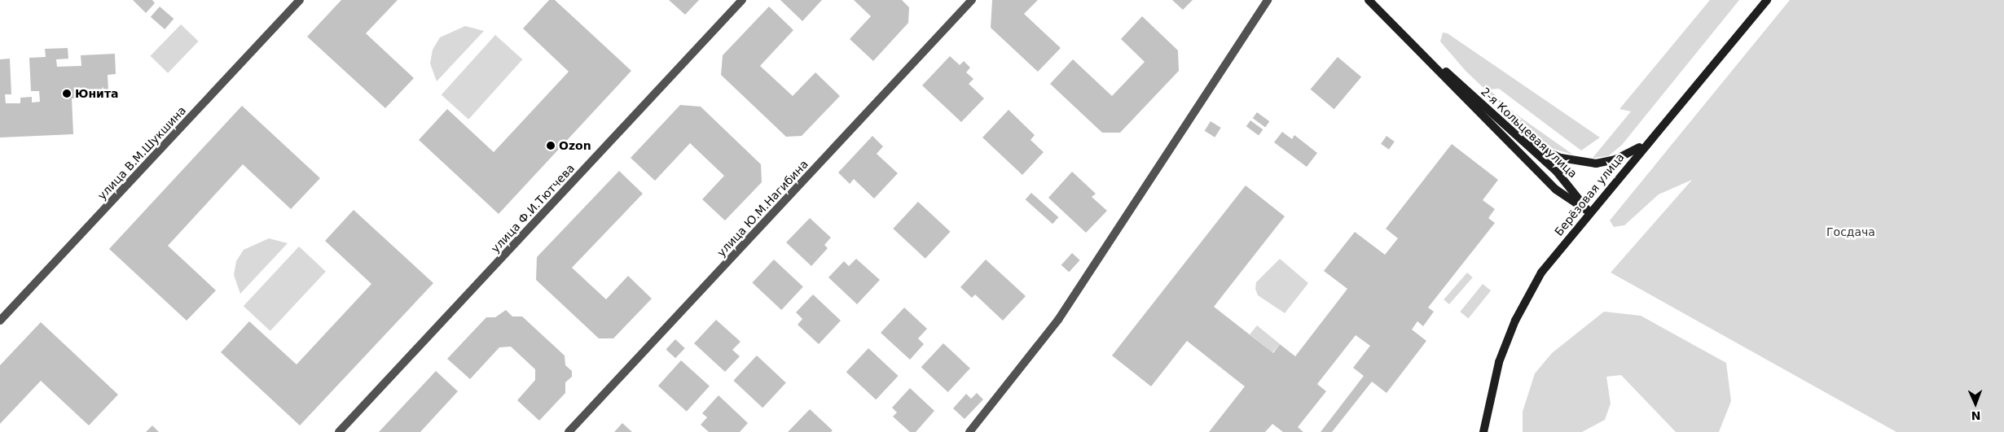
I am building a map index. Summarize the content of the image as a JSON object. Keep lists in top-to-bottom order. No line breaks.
{"streets":{"main road":["2-я Кольцевая улица","Берёзовая улица"],"street":["улица В.М.Шукшина","улица Ф.И.Тютчева","улица Ю.М.Нагибина"]},"crossings":[["2-я Кольцевая улица","Берёзовая улица"]],"parks":["Госдача"],"places":["Юнита","Ozon"],"north":"bottom"}
